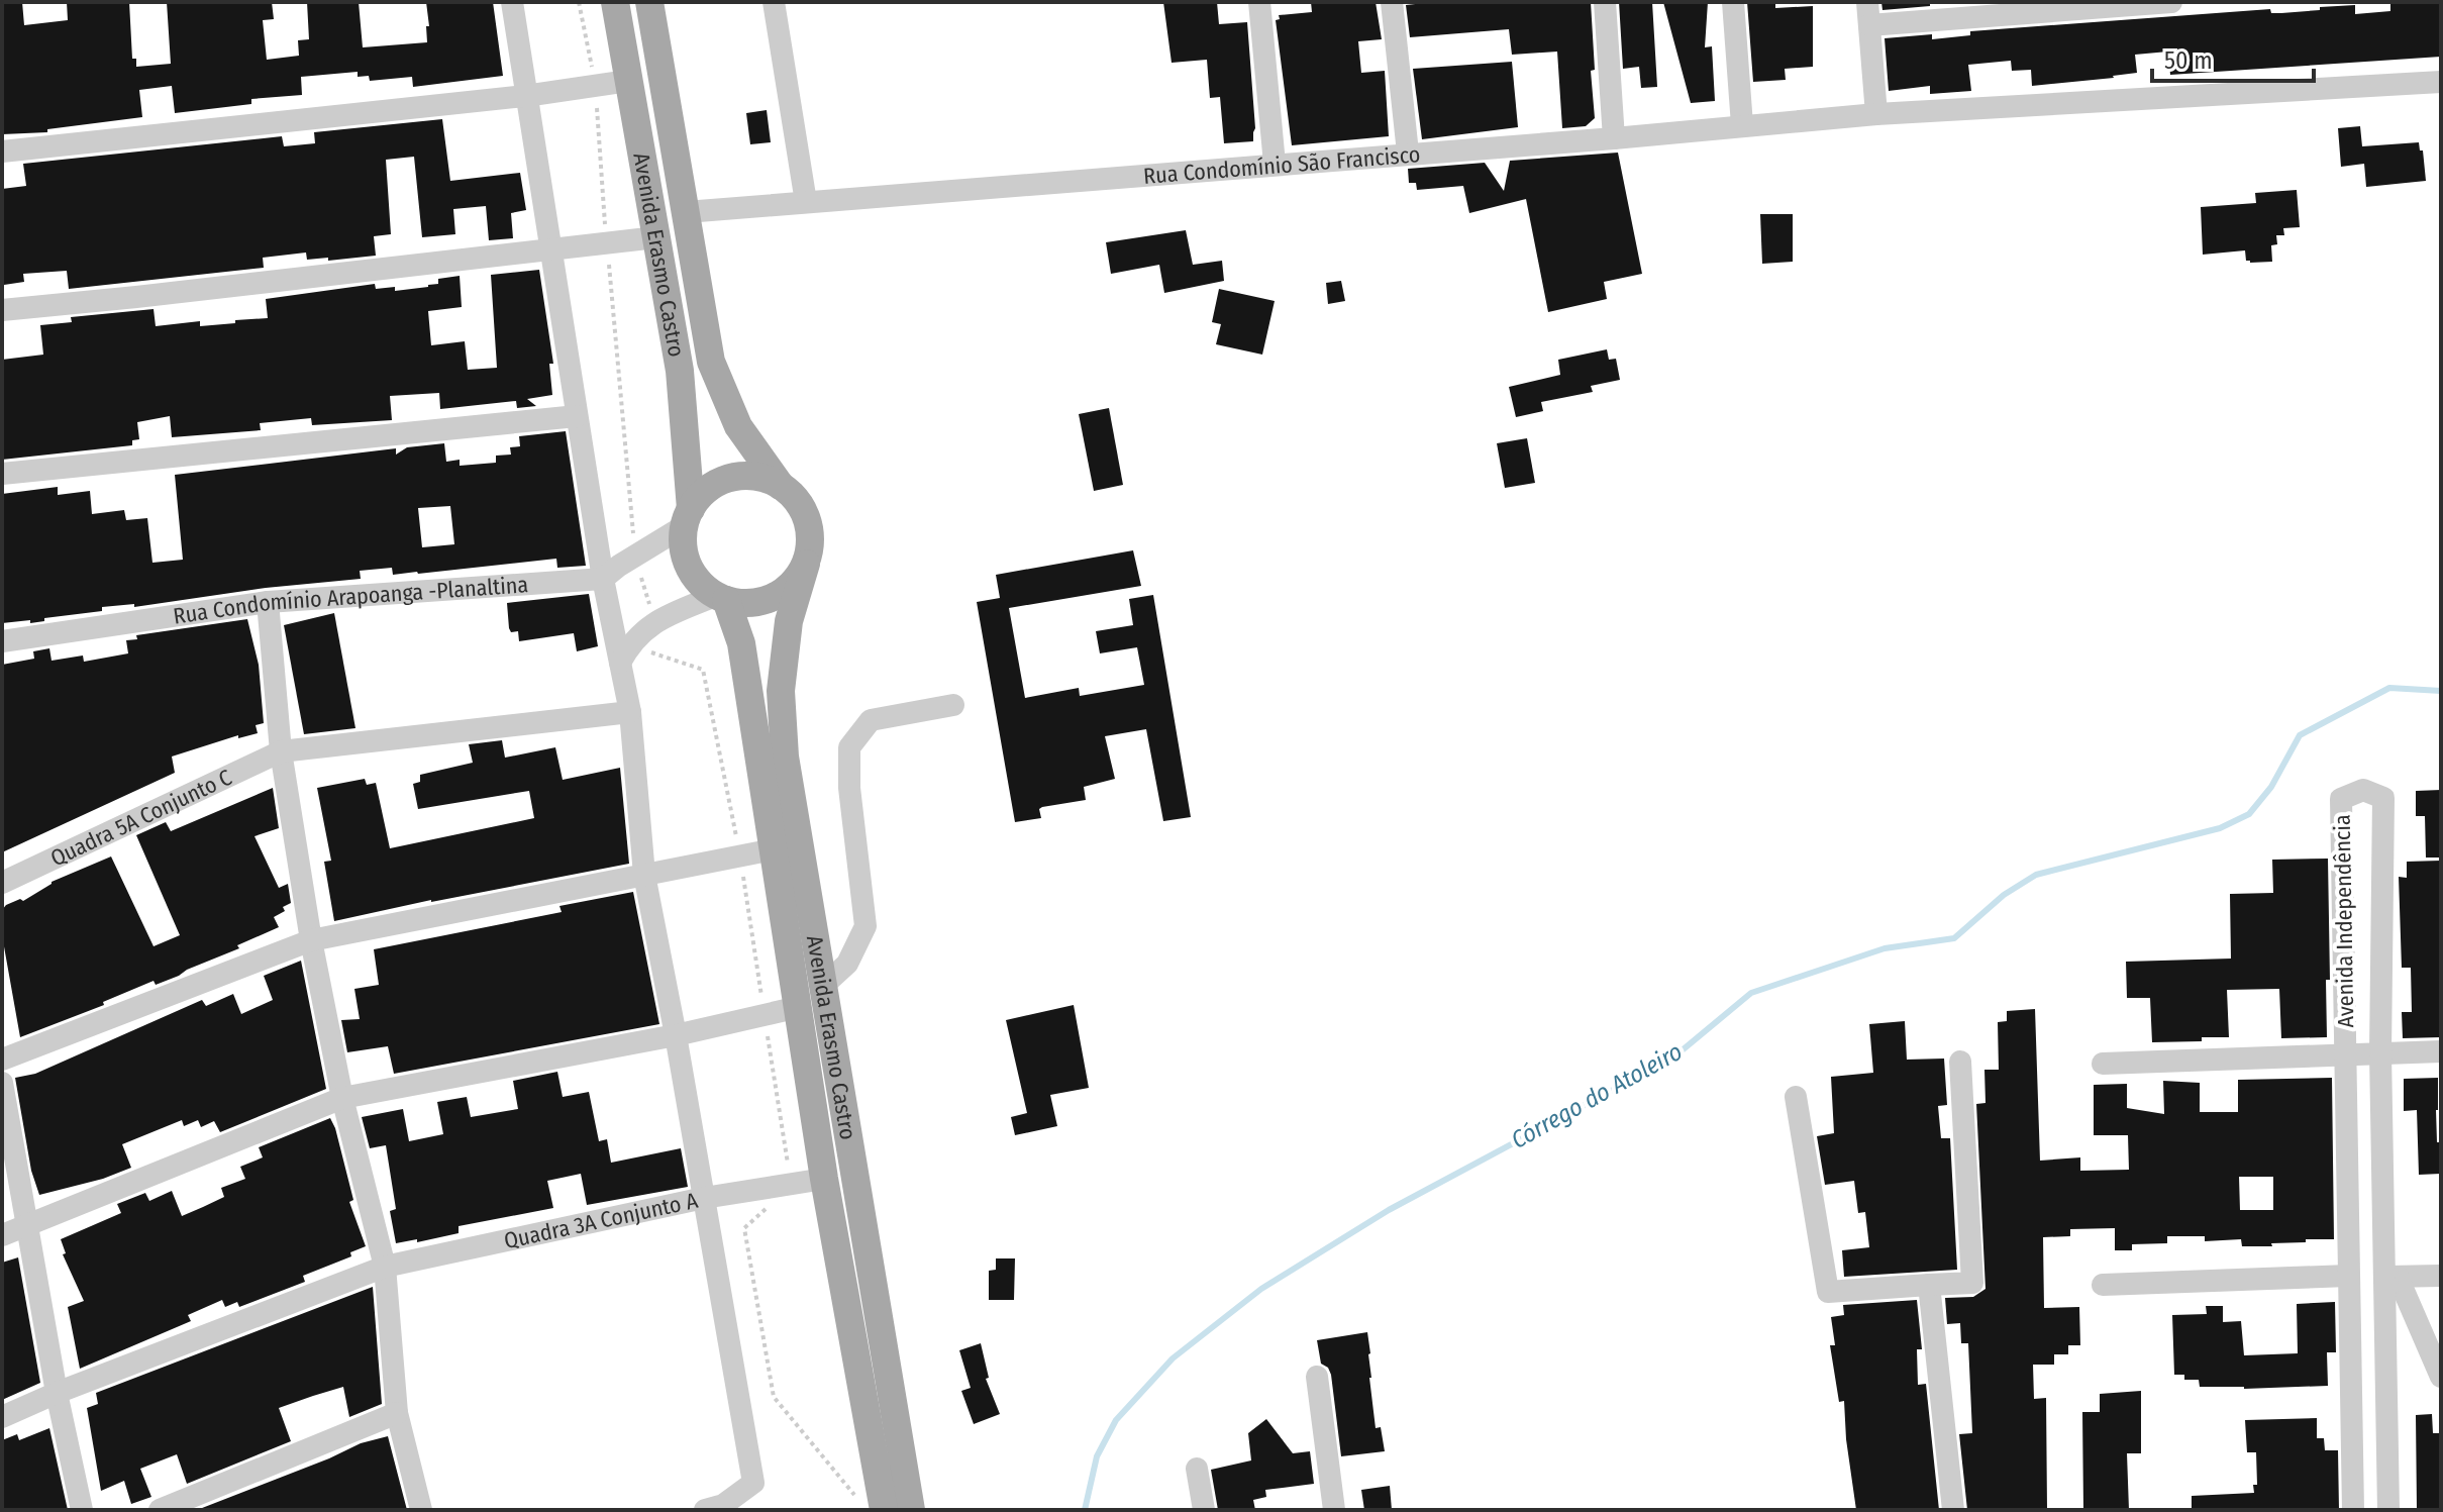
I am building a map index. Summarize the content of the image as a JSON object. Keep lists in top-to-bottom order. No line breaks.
{"streets":{"main road":["Avenida Erasmo Castro"],"street":["Rua Condomínio São Francisco","Rua Condomínio Arapoanga -Planaltina","Quadra 5A Conjunto C","Avenida Independência","Quadra 3A Conjunto A"]},"crossings":[["Rua Condomínio São Francisco","Avenida Erasmo Castro"],["Rua Condomínio Arapoanga -Planaltina","Quadra 3A Conjunto A"],["Quadra 5A Conjunto C","Quadra 3A Conjunto A"]],"water":["Córrego do Atoleiro"],"scale_bar":"50 m"}
